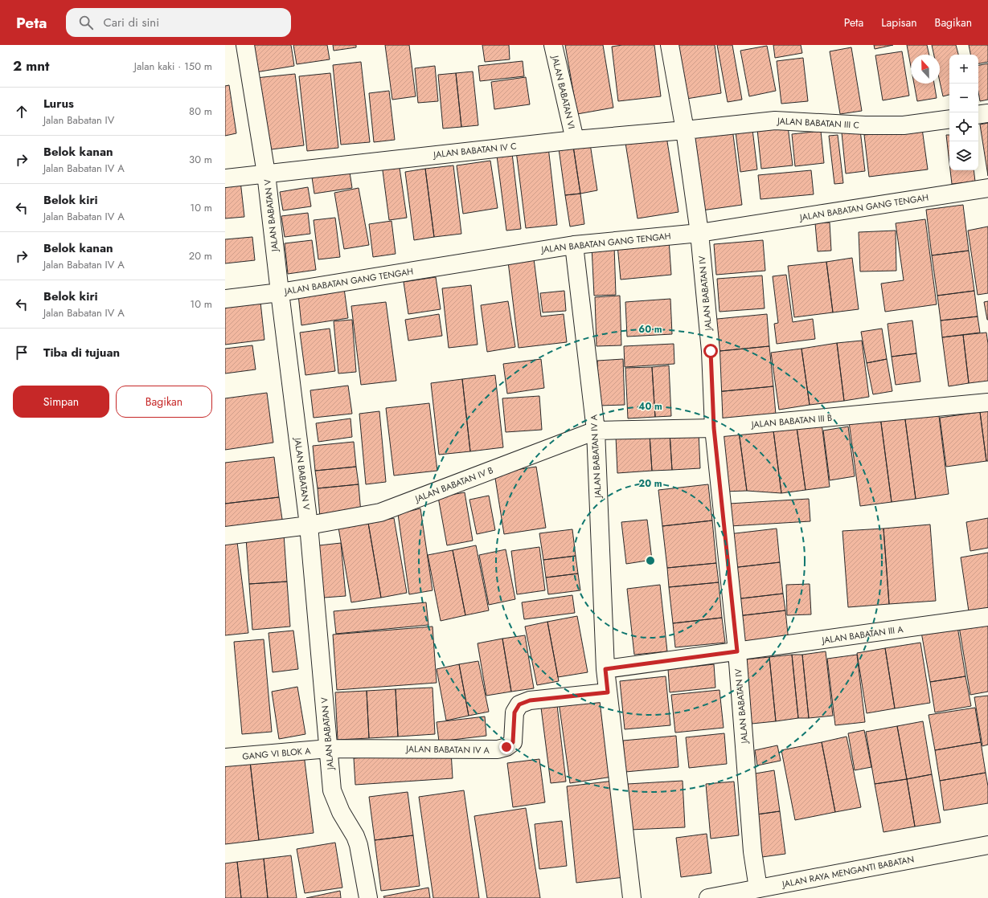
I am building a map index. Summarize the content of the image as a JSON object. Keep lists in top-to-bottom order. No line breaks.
{"streets":{"street":["JALAN BABATAN VI","JALAN BABATAN III C","JALAN BABATAN IV C","JALAN BABATAN GANG TENGAH","JALAN BABATAN V","JALAN BABATAN IV","JALAN BABATAN III B","JALAN BABATAN IV A","JALAN BABATAN IV B","JALAN BABATAN III A","GANG VI BLOK A","JALAN RAYA MENGANTI BABATAN"]},"crossings":[["JALAN BABATAN VI","JALAN BABATAN IV C"],["JALAN BABATAN III C","JALAN BABATAN IV C"],["JALAN BABATAN III C","JALAN BABATAN IV"],["JALAN BABATAN IV C","JALAN BABATAN V"],["JALAN BABATAN IV C","JALAN BABATAN IV"],["JALAN BABATAN GANG TENGAH","JALAN BABATAN V"],["JALAN BABATAN GANG TENGAH","JALAN BABATAN IV"],["JALAN BABATAN GANG TENGAH","JALAN BABATAN IV A"],["JALAN BABATAN V","JALAN BABATAN IV A"],["JALAN BABATAN V","JALAN BABATAN IV B"],["JALAN BABATAN V","GANG VI BLOK A"],["JALAN BABATAN IV","JALAN BABATAN III B"],["JALAN BABATAN IV","JALAN BABATAN III A"],["JALAN BABATAN IV","JALAN RAYA MENGANTI BABATAN"],["JALAN BABATAN III B","JALAN BABATAN IV A"],["JALAN BABATAN III B","JALAN BABATAN IV B"],["JALAN BABATAN IV A","JALAN BABATAN IV B"],["JALAN BABATAN IV A","GANG VI BLOK A"]],"north":"top","page":{"header":"Peta","search":"Cari di sini","nav":["Peta","Lapisan","Bagikan"],"heading":["2 mnt","Jalan kaki · 150 m"],"map_buttons":["+","−"],"list":[["Lurus","Jalan Babatan IV","80 m"],["Belok kanan","Jalan Babatan IV A","30 m"],["Belok kiri","Jalan Babatan IV A","10 m"],["Belok kanan","Jalan Babatan IV A","20 m"],["Belok kiri","Jalan Babatan IV A","10 m"],"Tiba di tujuan"],"buttons":["Simpan","Bagikan"]},"rings":["60 m","40 m","20 m"]}
